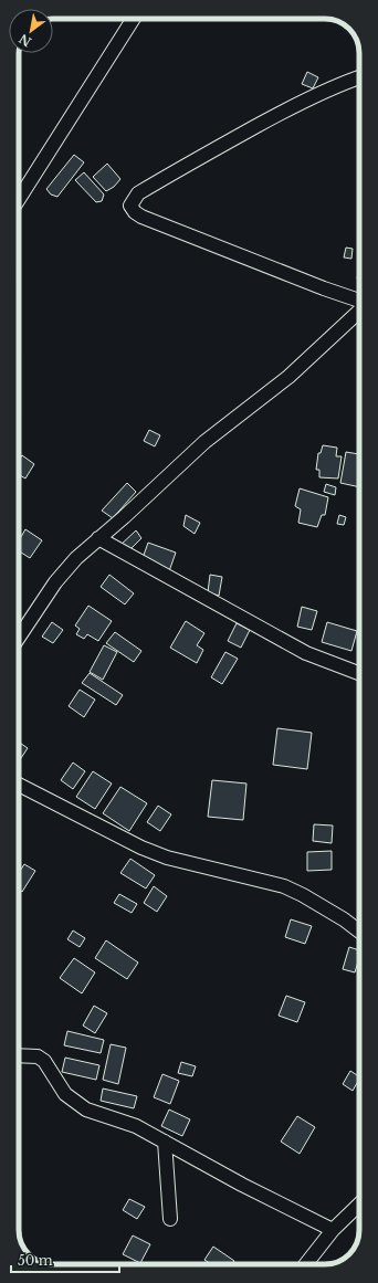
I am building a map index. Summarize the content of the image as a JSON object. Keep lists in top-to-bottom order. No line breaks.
{"scale_bar":"50 m","north":"bottom left"}
